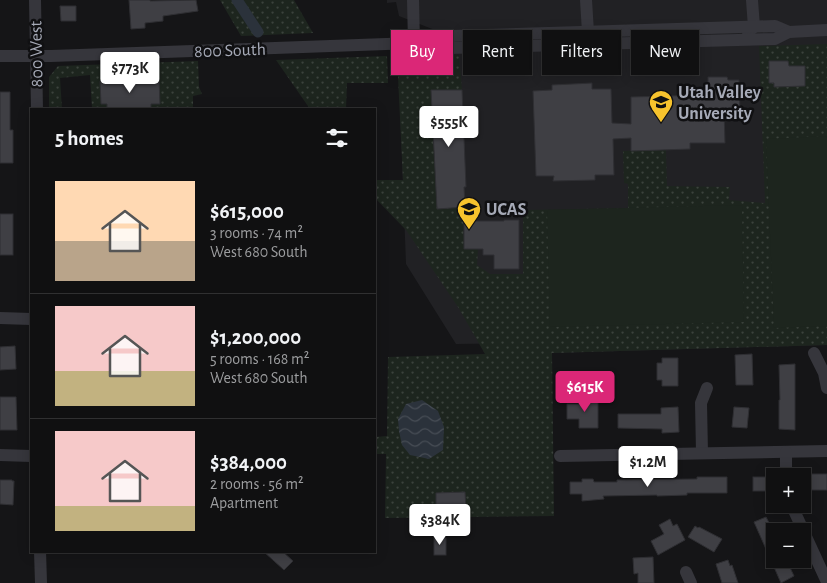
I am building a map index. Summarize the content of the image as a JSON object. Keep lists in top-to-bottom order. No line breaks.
{"streets":{"street":["800 South","800 West"]},"crossings":[["800 South","800 West"]],"places":{"school or university":["Utah Valley University","UCAS"]},"page":{"chip":["Buy","Rent","Filters","New"],"price":["$773K","$555K","$615K","$1.2M","$384K"],"heading":"5 homes","list":[{"name":"$615,000","note":"3 rooms · 74 m² · West 680 South"},{"name":"$1,200,000","note":"5 rooms · 168 m² · West 680 South"},{"name":"$384,000","note":"2 rooms · 56 m² · Apartment"}],"map_buttons":["+","−"]}}
